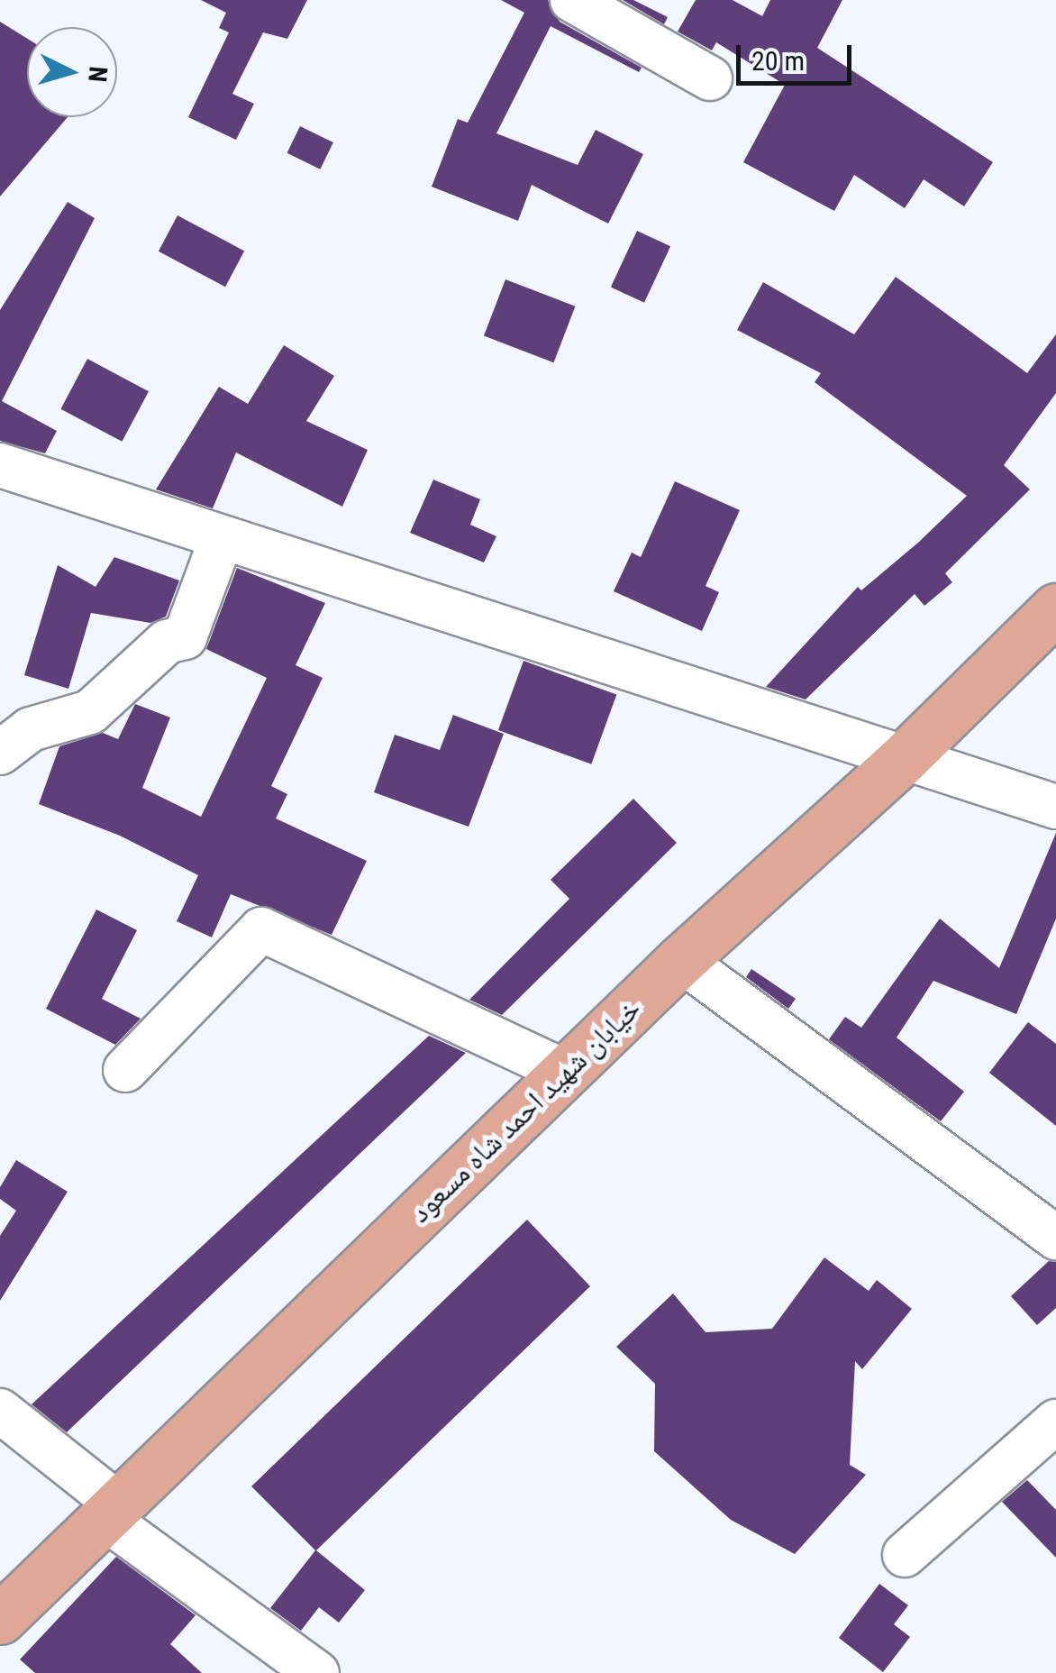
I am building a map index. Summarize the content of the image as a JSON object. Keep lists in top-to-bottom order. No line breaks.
{"streets":{"main road":["خیابان شهید احمد شاه مسعود"]},"scale_bar":"20 m","north":"right"}
